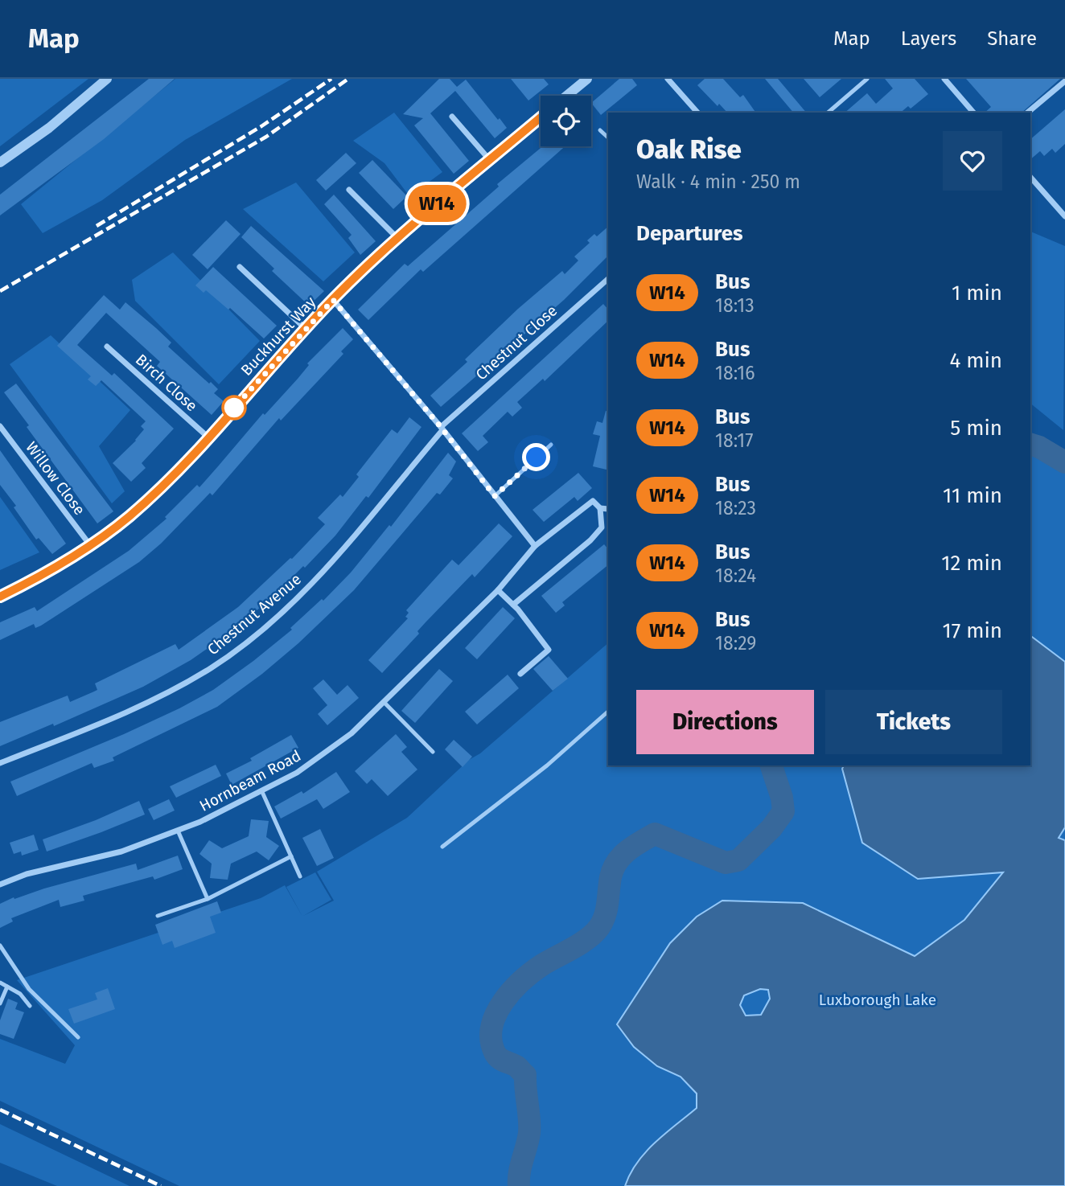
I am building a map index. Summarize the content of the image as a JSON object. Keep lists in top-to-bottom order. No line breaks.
{"streets":{"street":["Buckhurst Way","Chestnut Close","Birch Close","Willow Close","Chestnut Avenue","Hornbeam Road"]},"crossings":[["Buckhurst Way","Birch Close"],["Buckhurst Way","Willow Close"],["Chestnut Close","Chestnut Avenue"]],"parks":["Luxborough Lake"],"lines":["bus line W14"],"page":{"header":"Map","nav":["Map","Layers","Share"],"on_map":"W14","heading":[["Oak Rise","Walk · 4 min · 250 m"],"Departures"],"list":[{"mark":"W14","name":"Bus","note":"18:13","value":"1 min"},{"mark":"W14","name":"Bus","note":"18:16","value":"4 min"},{"mark":"W14","name":"Bus","note":"18:17","value":"5 min"},{"mark":"W14","name":"Bus","note":"18:23","value":"11 min"},{"mark":"W14","name":"Bus","note":"18:24","value":"12 min"},{"mark":"W14","name":"Bus","note":"18:29","value":"17 min"}],"buttons":["Directions","Tickets"]}}
